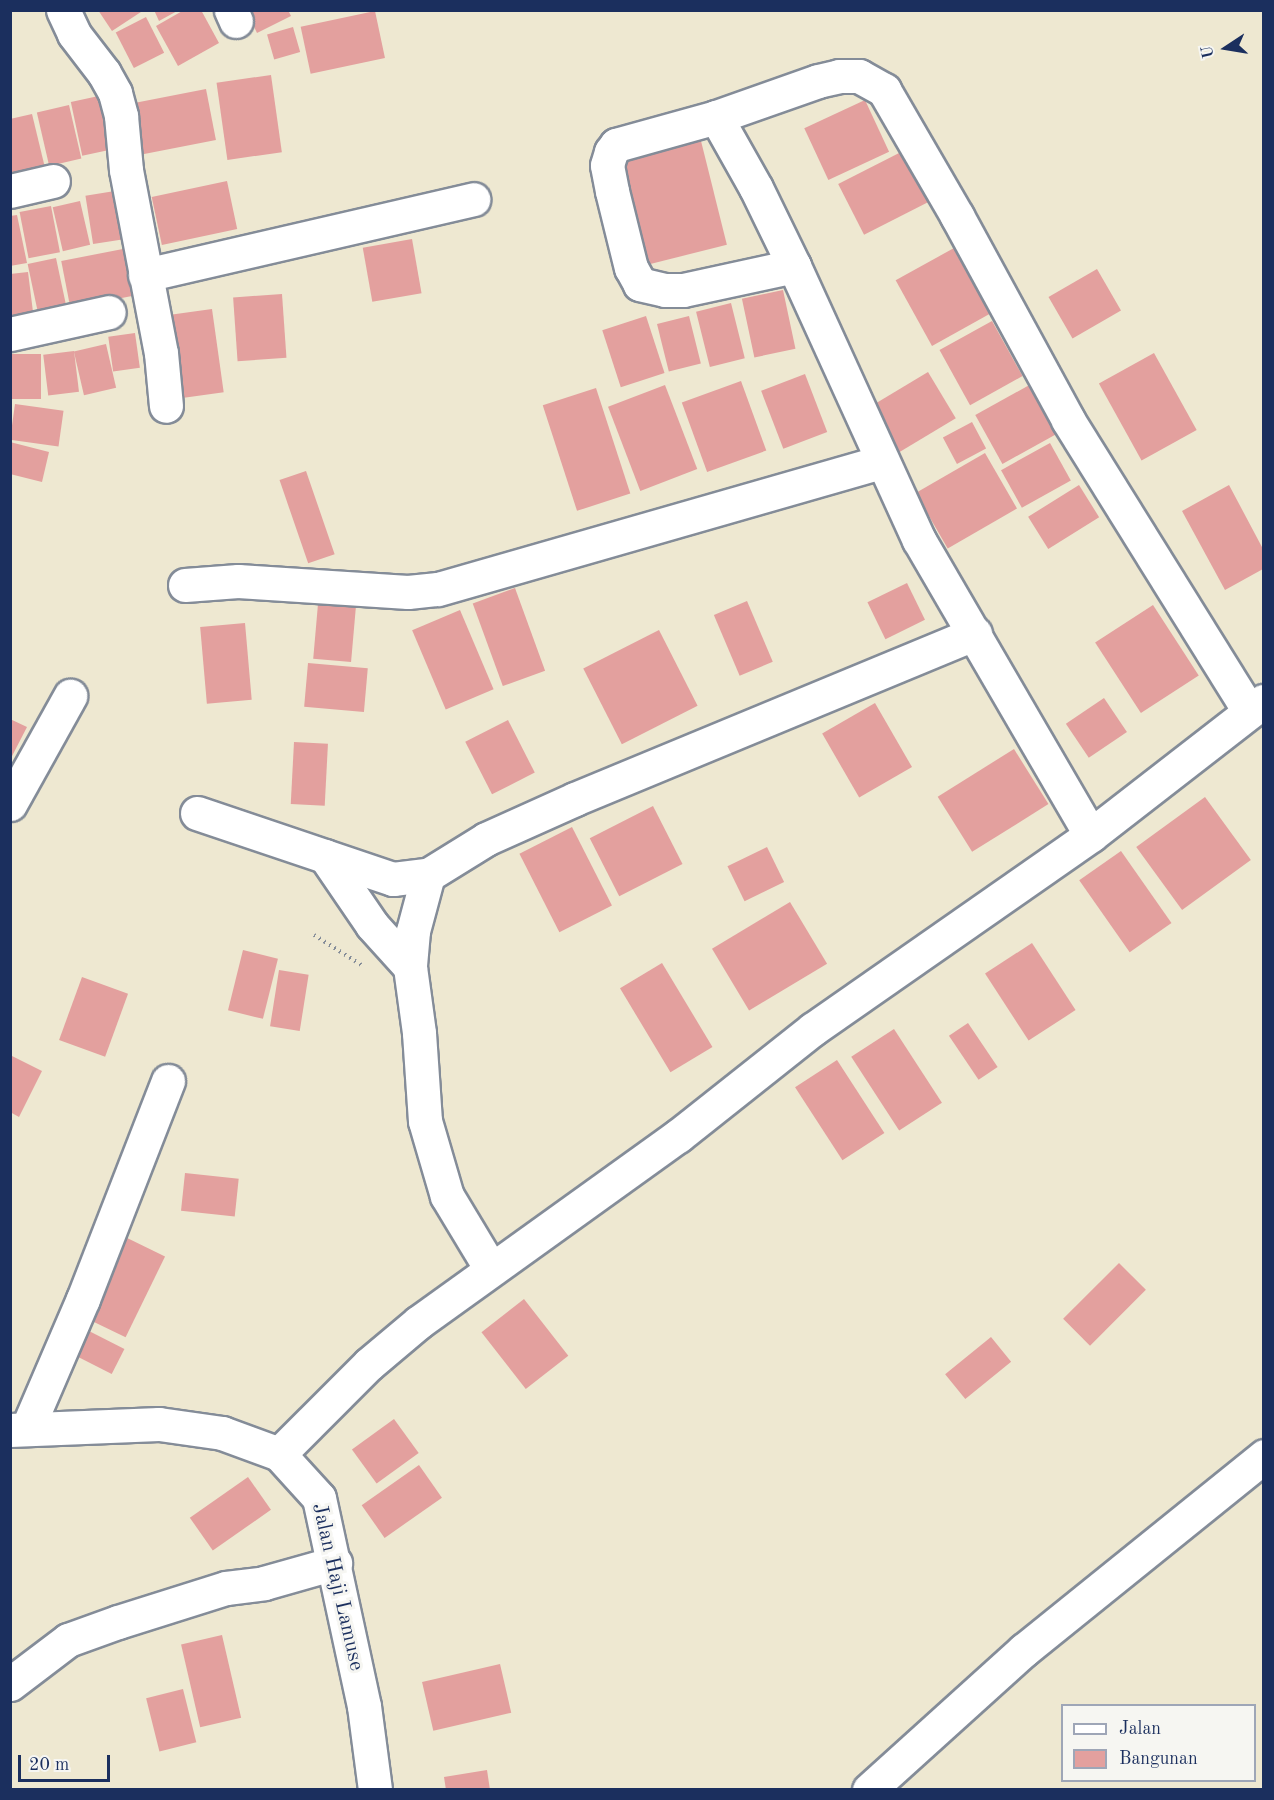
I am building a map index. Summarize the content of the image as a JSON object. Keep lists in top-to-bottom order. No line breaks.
{"streets":{"street":["Jalan Haji Lamuse"]},"legend":["Jalan","Bangunan"],"scale_bar":"20 m","north":"left"}
